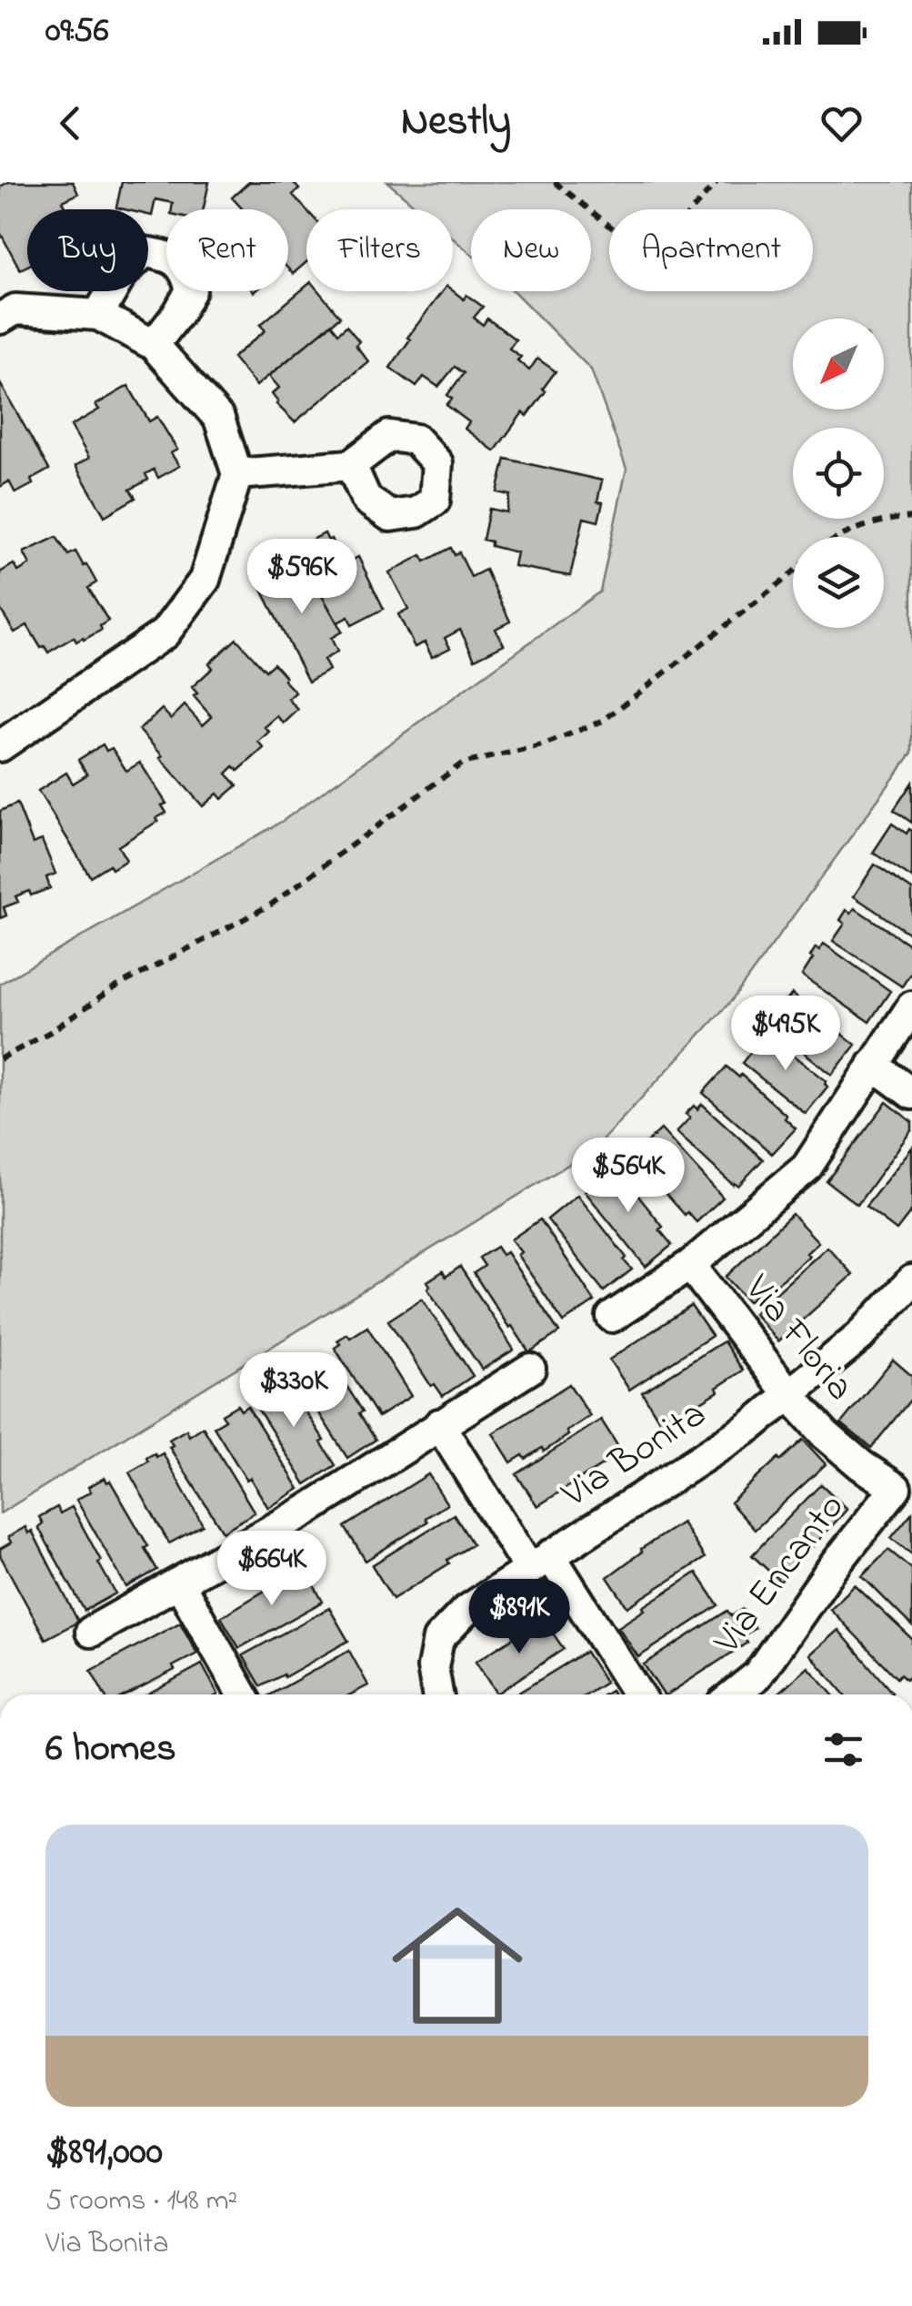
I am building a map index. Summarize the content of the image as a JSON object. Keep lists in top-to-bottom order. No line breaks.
{"streets":{"street":["Via Floria","Via Bonita","Via Encanto"]},"crossings":[["Via Floria","Via Bonita"],["Via Floria","Via Encanto"]],"north":"bottom left","page":{"status":"09:56","header":"Nestly","chip":["Buy","Rent","Filters","New","Apartment"],"price":["$596K","$495K","$564K","$330K","$664K","$891K"],"heading":"6 homes","list":[{"name":"$891,000","note":"5 rooms · 148 m² · Via Bonita"}]}}
